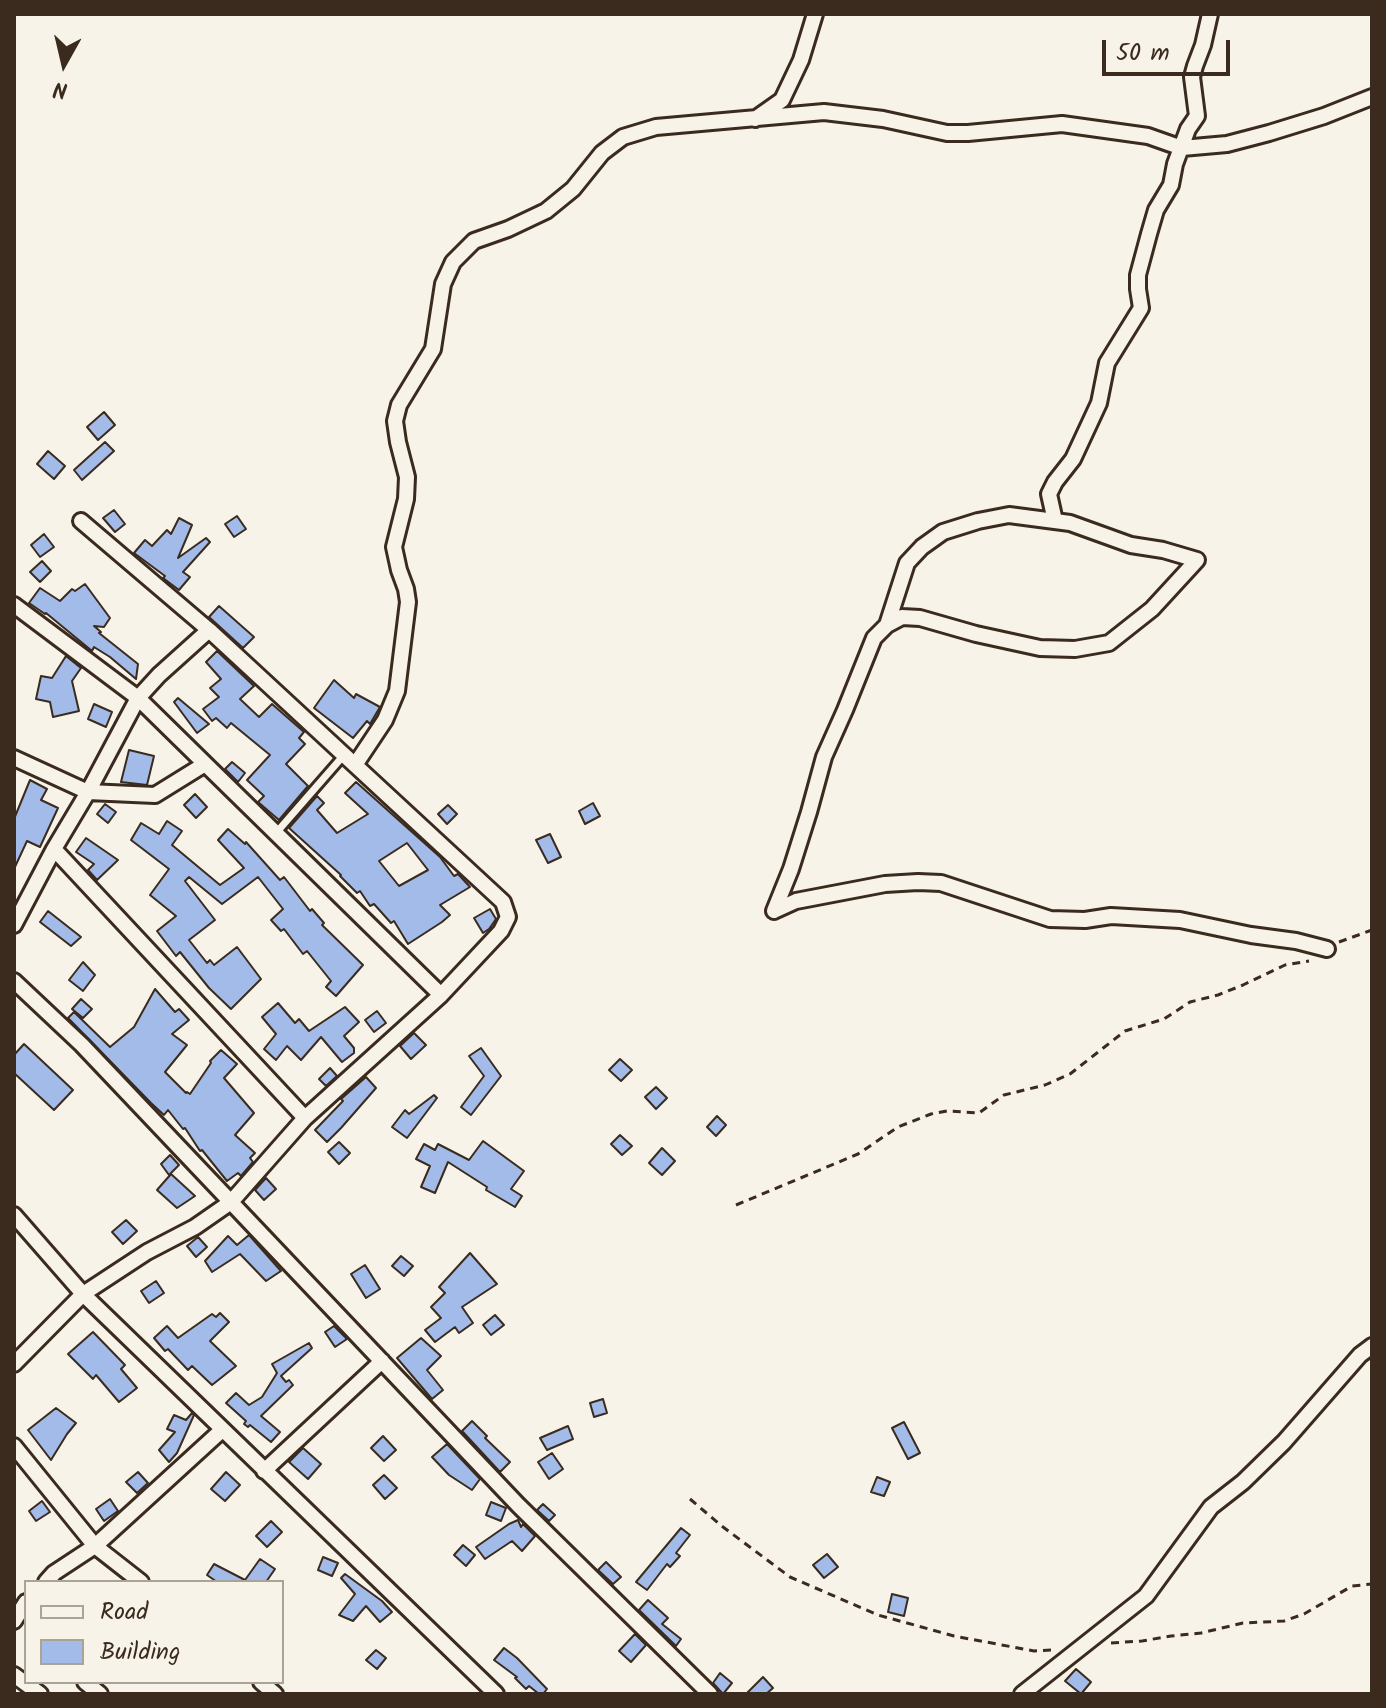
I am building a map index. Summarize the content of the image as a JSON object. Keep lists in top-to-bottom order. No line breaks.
{"legend":["Road","Building"],"scale_bar":"50 m","north":"bottom"}
